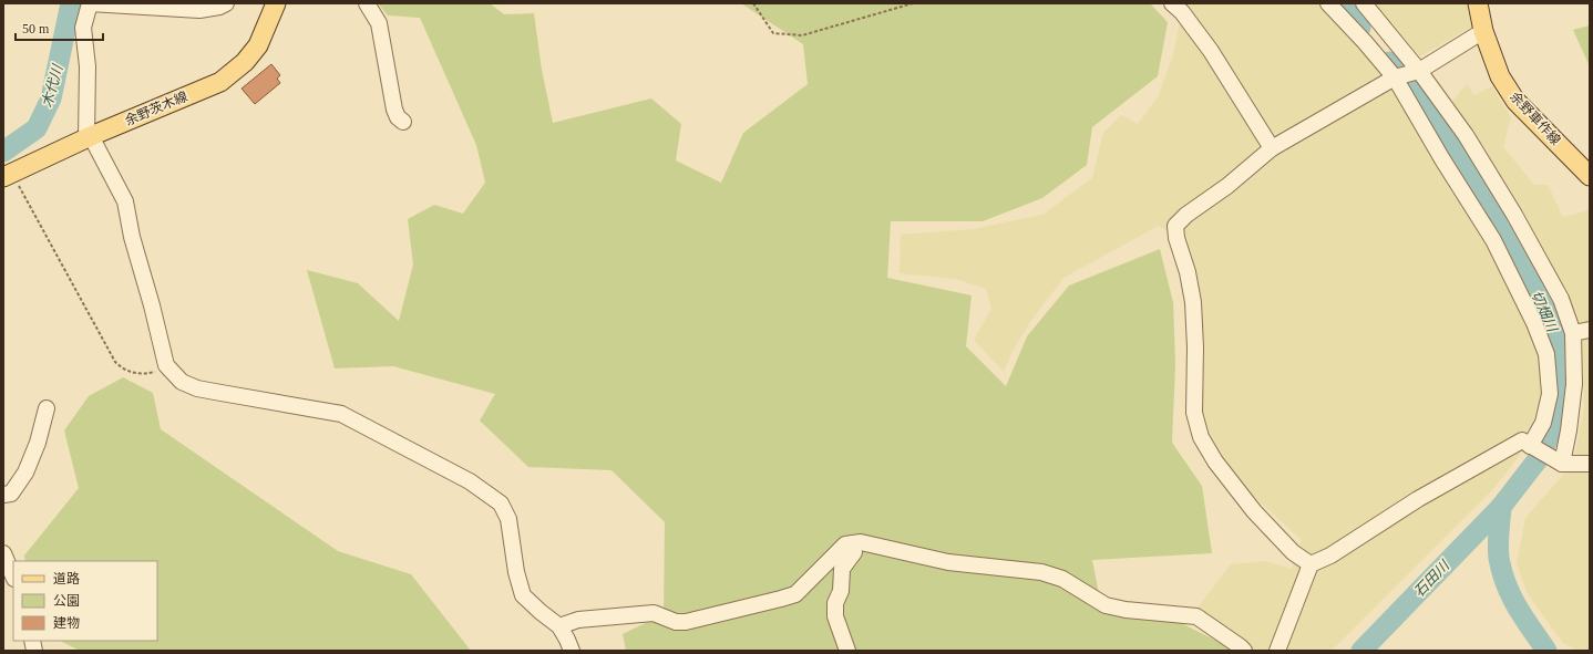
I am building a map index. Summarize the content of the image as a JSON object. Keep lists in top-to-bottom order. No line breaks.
{"streets":{"main road":["余野茨木線","余野車作線"]},"water":["木代川","切畑川","石田川"],"legend":["道路","公園","建物"],"scale_bar":"50 m"}
